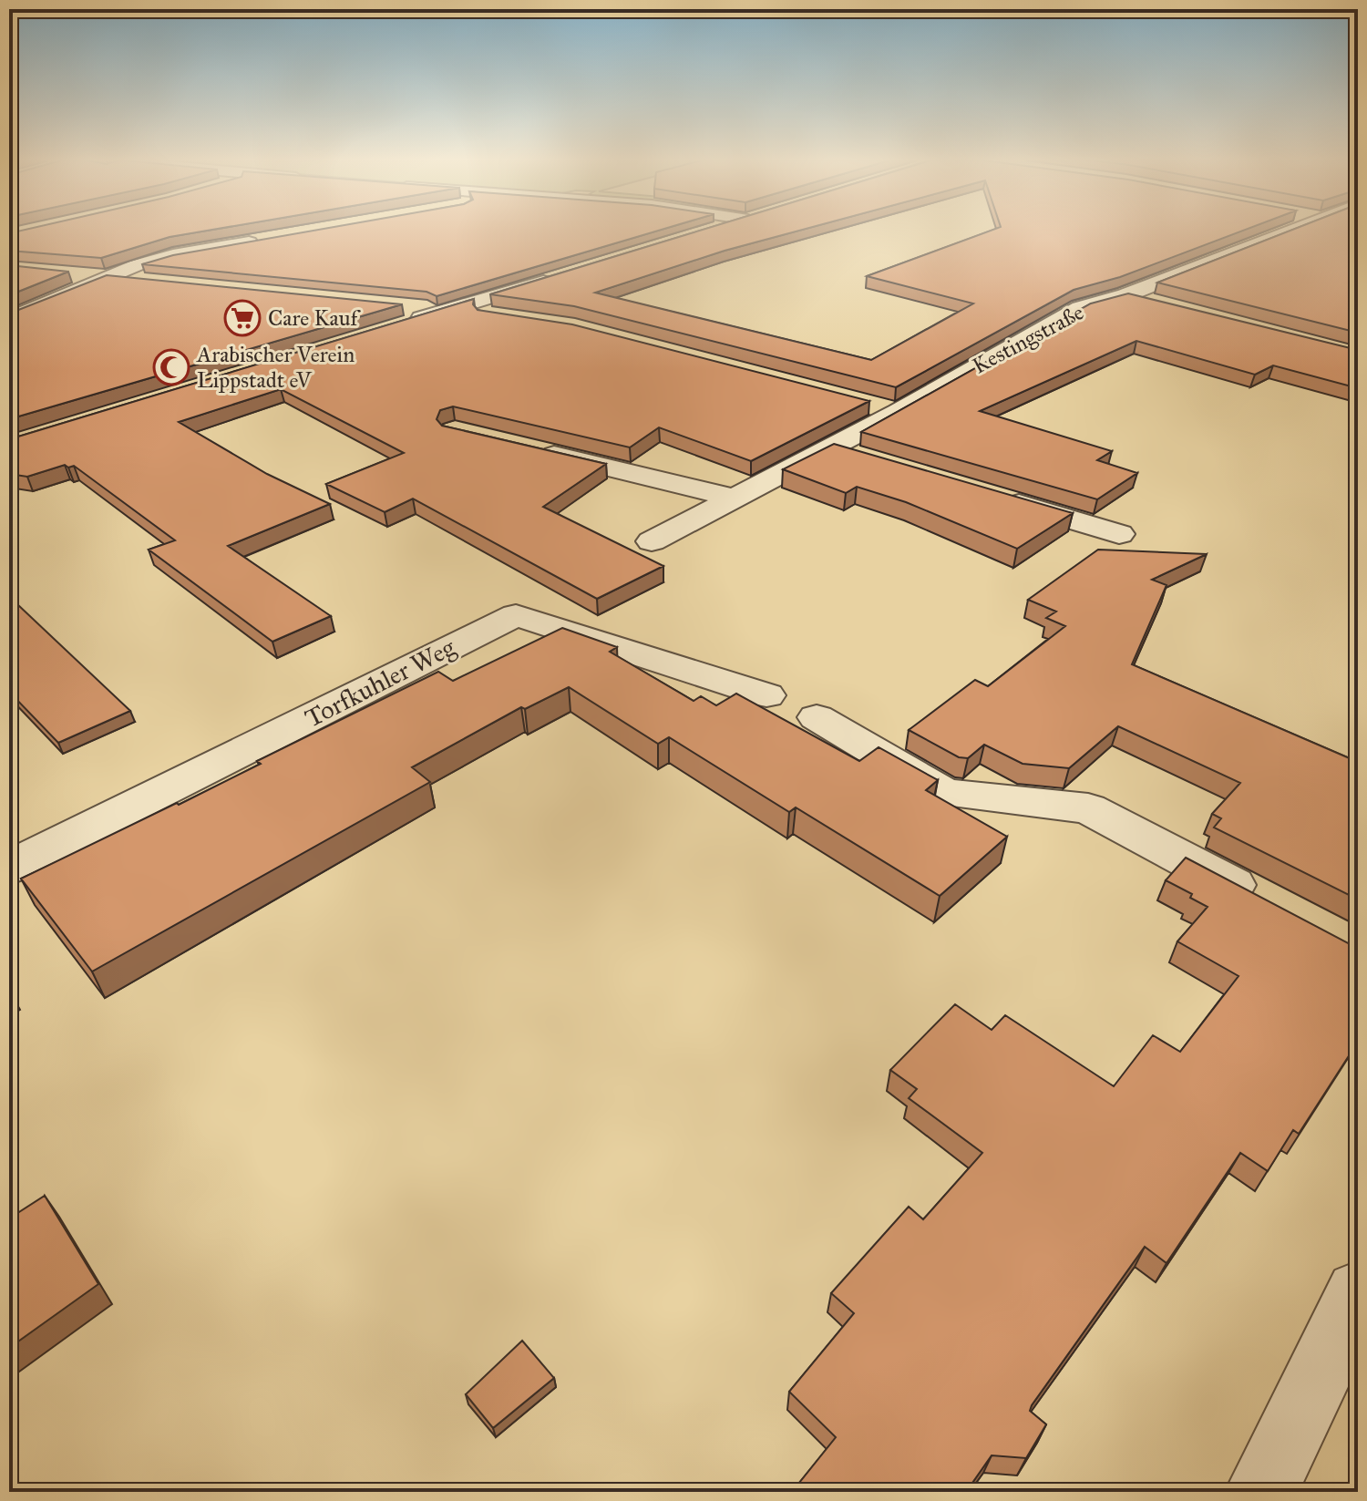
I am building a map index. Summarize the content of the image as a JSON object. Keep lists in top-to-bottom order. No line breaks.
{"streets":{"street":["Kestingstraße","Torfkuhler Weg"]},"places":{"supermarket":["Care Kauf"],"mosque":["Arabischer Verein Lippstadt eV"]}}
